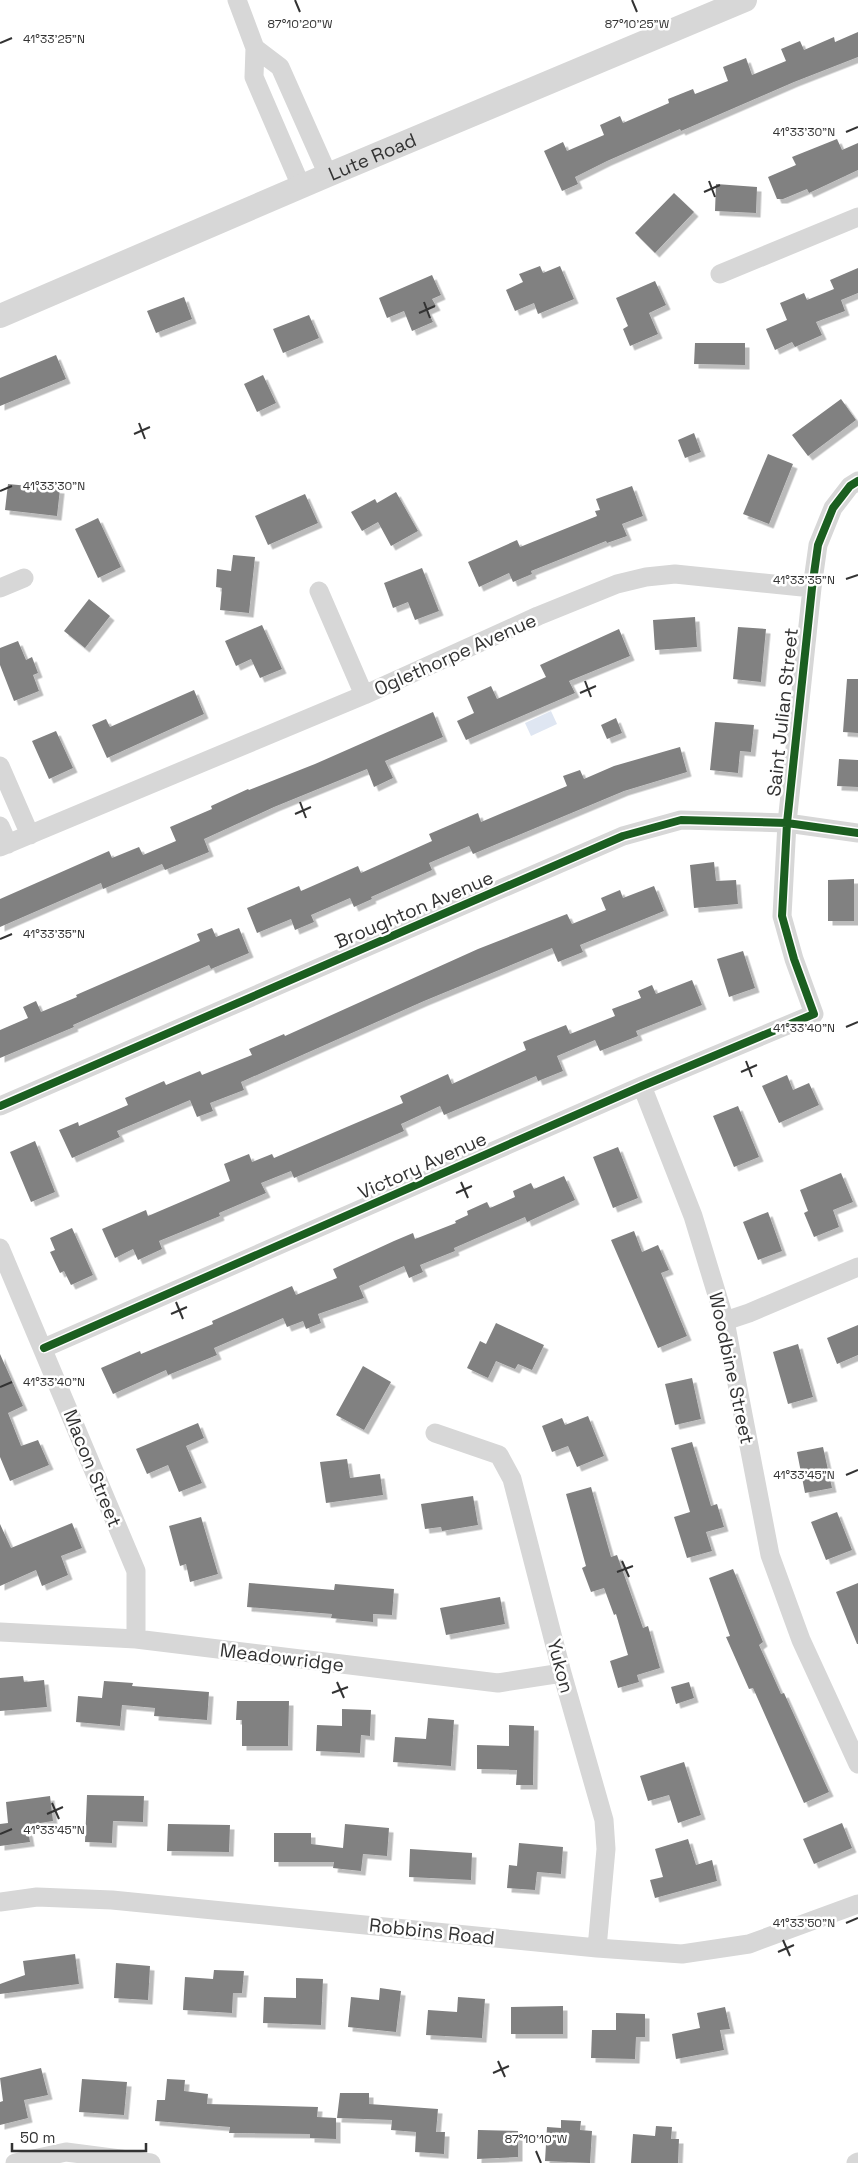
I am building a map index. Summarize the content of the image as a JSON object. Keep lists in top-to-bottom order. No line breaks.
{"streets":{"street":["Lute Road","Oglethorpe Avenue","Saint Julian Street","Broughton Avenue","Victory Avenue","Woodbine Street","Macon Street","Meadowridge","Yukon","Robbins Road"]},"crossings":[["Oglethorpe Avenue","Saint Julian Street"],["Saint Julian Street","Broughton Avenue"],["Saint Julian Street","Victory Avenue"],["Victory Avenue","Woodbine Street"],["Victory Avenue","Macon Street"],["Macon Street","Meadowridge"],["Meadowridge","Yukon"],["Yukon","Robbins Road"]],"scale_bar":"50 m","coordinates":["87°10'20\"W","87°10'25\"W","41°33'25\"N","41°33'30\"N","41°33'35\"N","41°33'40\"N","41°33'45\"N","41°33'50\"N","87°10'10\"W"]}
